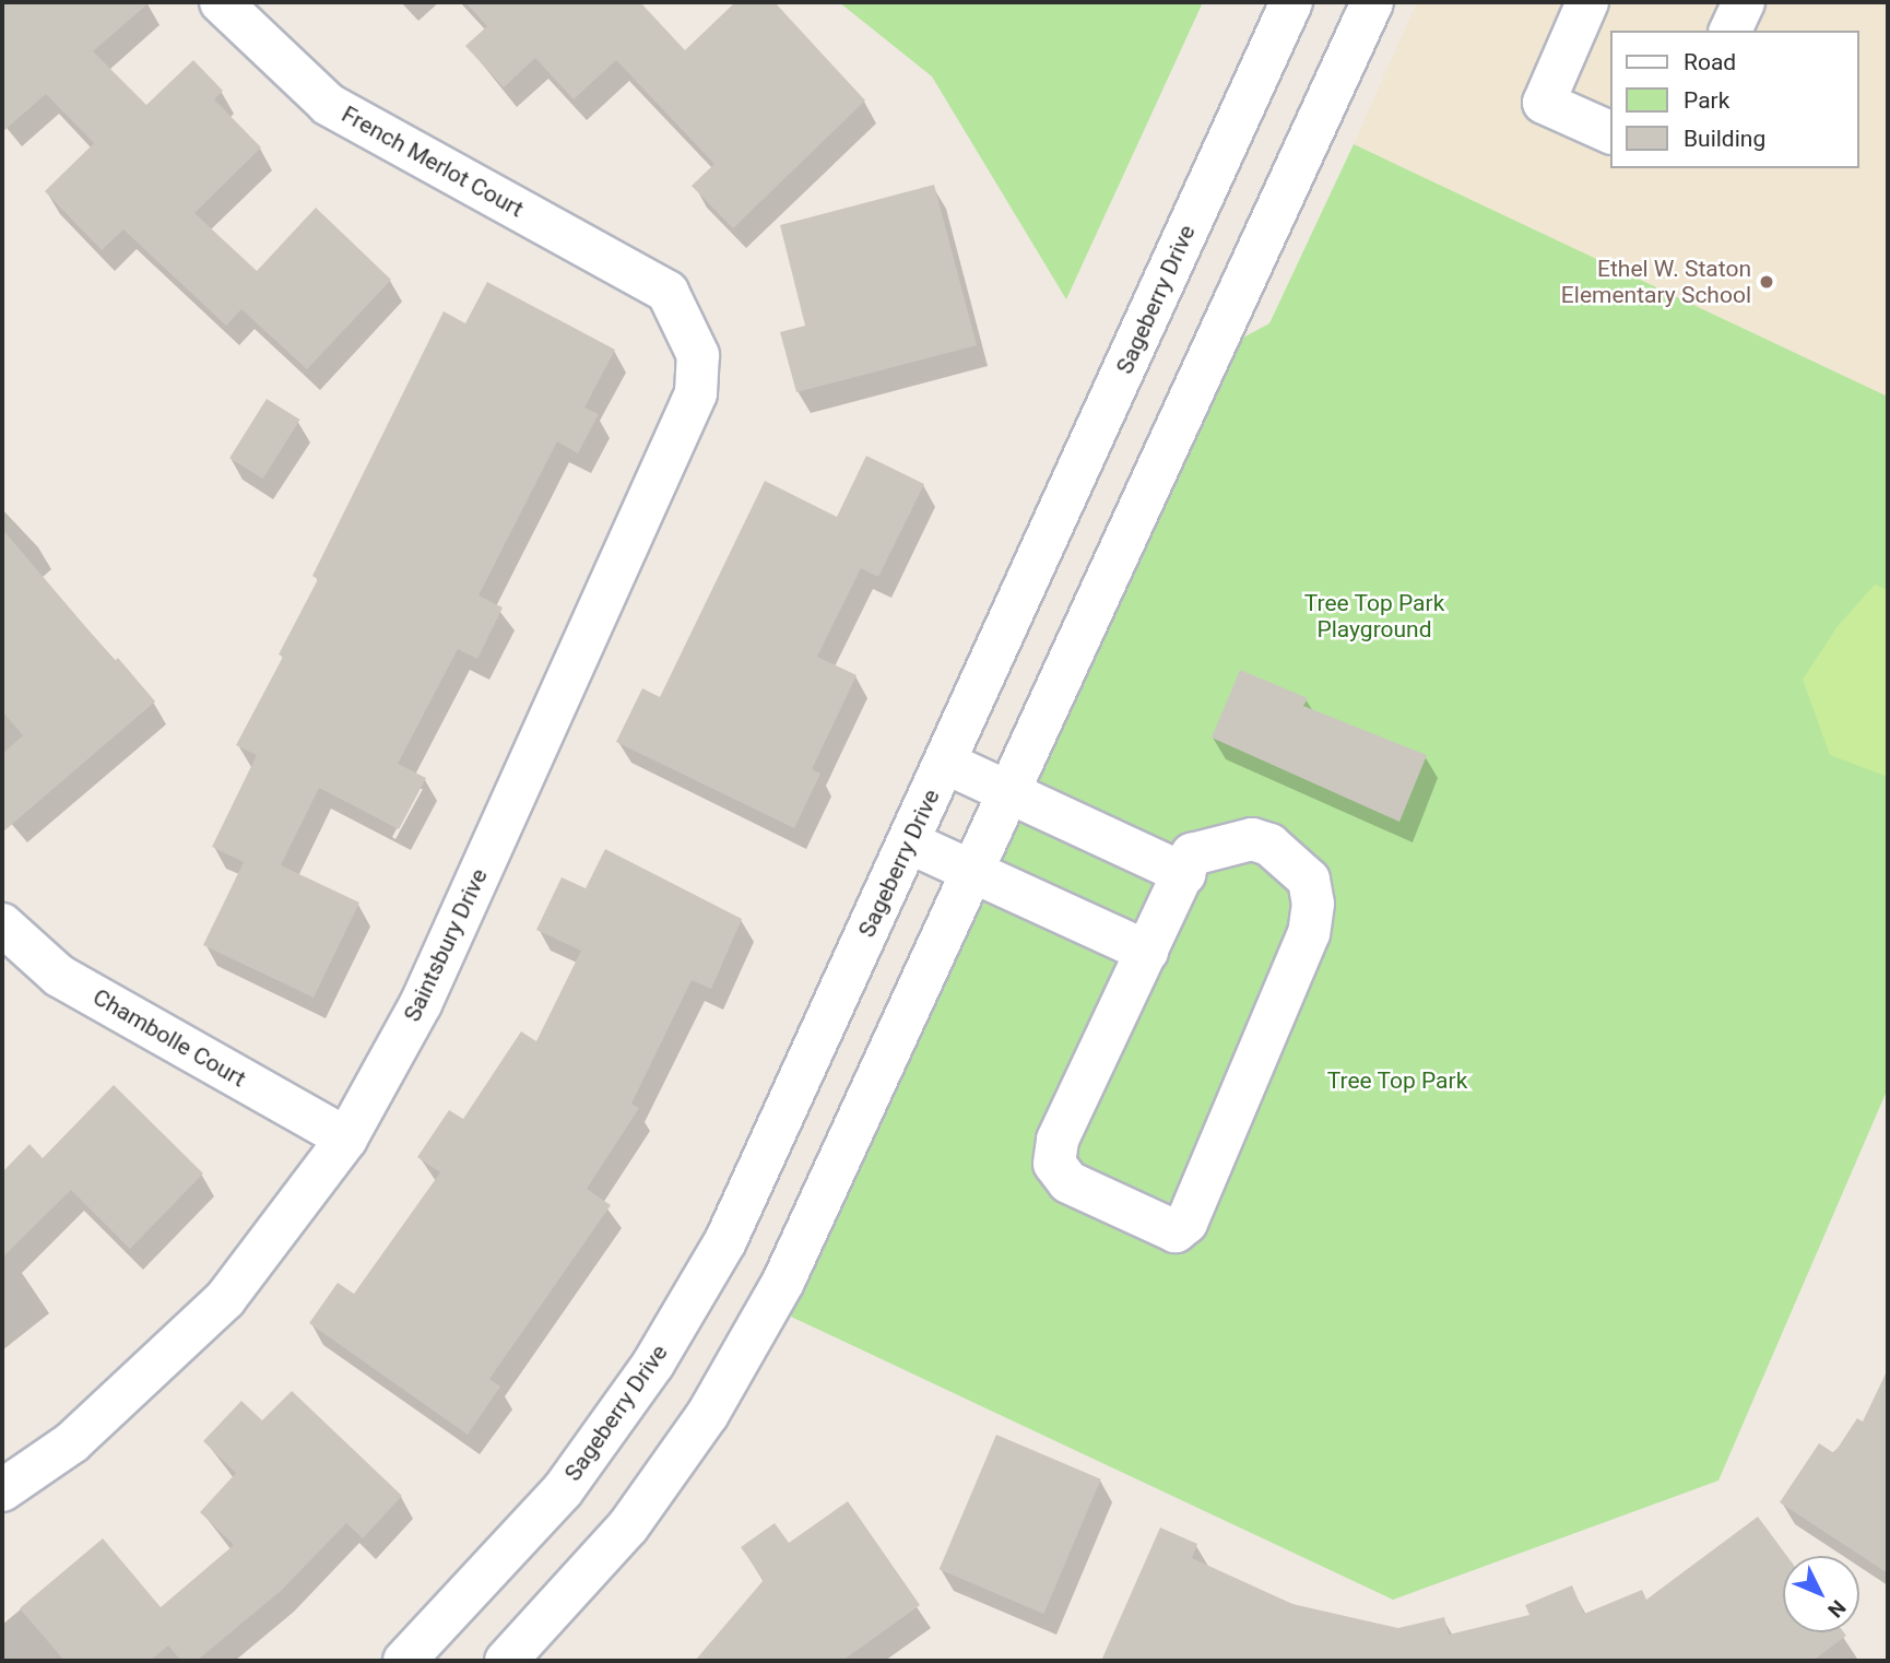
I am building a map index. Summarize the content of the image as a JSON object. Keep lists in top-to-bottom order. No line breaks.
{"streets":{"street":["French Merlot Court","Sageberry Drive","Saintsbury Drive","Chambolle Court"]},"crossings":[["French Merlot Court","Saintsbury Drive"],["Saintsbury Drive","Chambolle Court"]],"parks":["Tree Top Park Playground","Tree Top Park"],"places":["Ethel W. Staton Elementary School"],"legend":["Road","Park","Building"],"north":"bottom right"}
